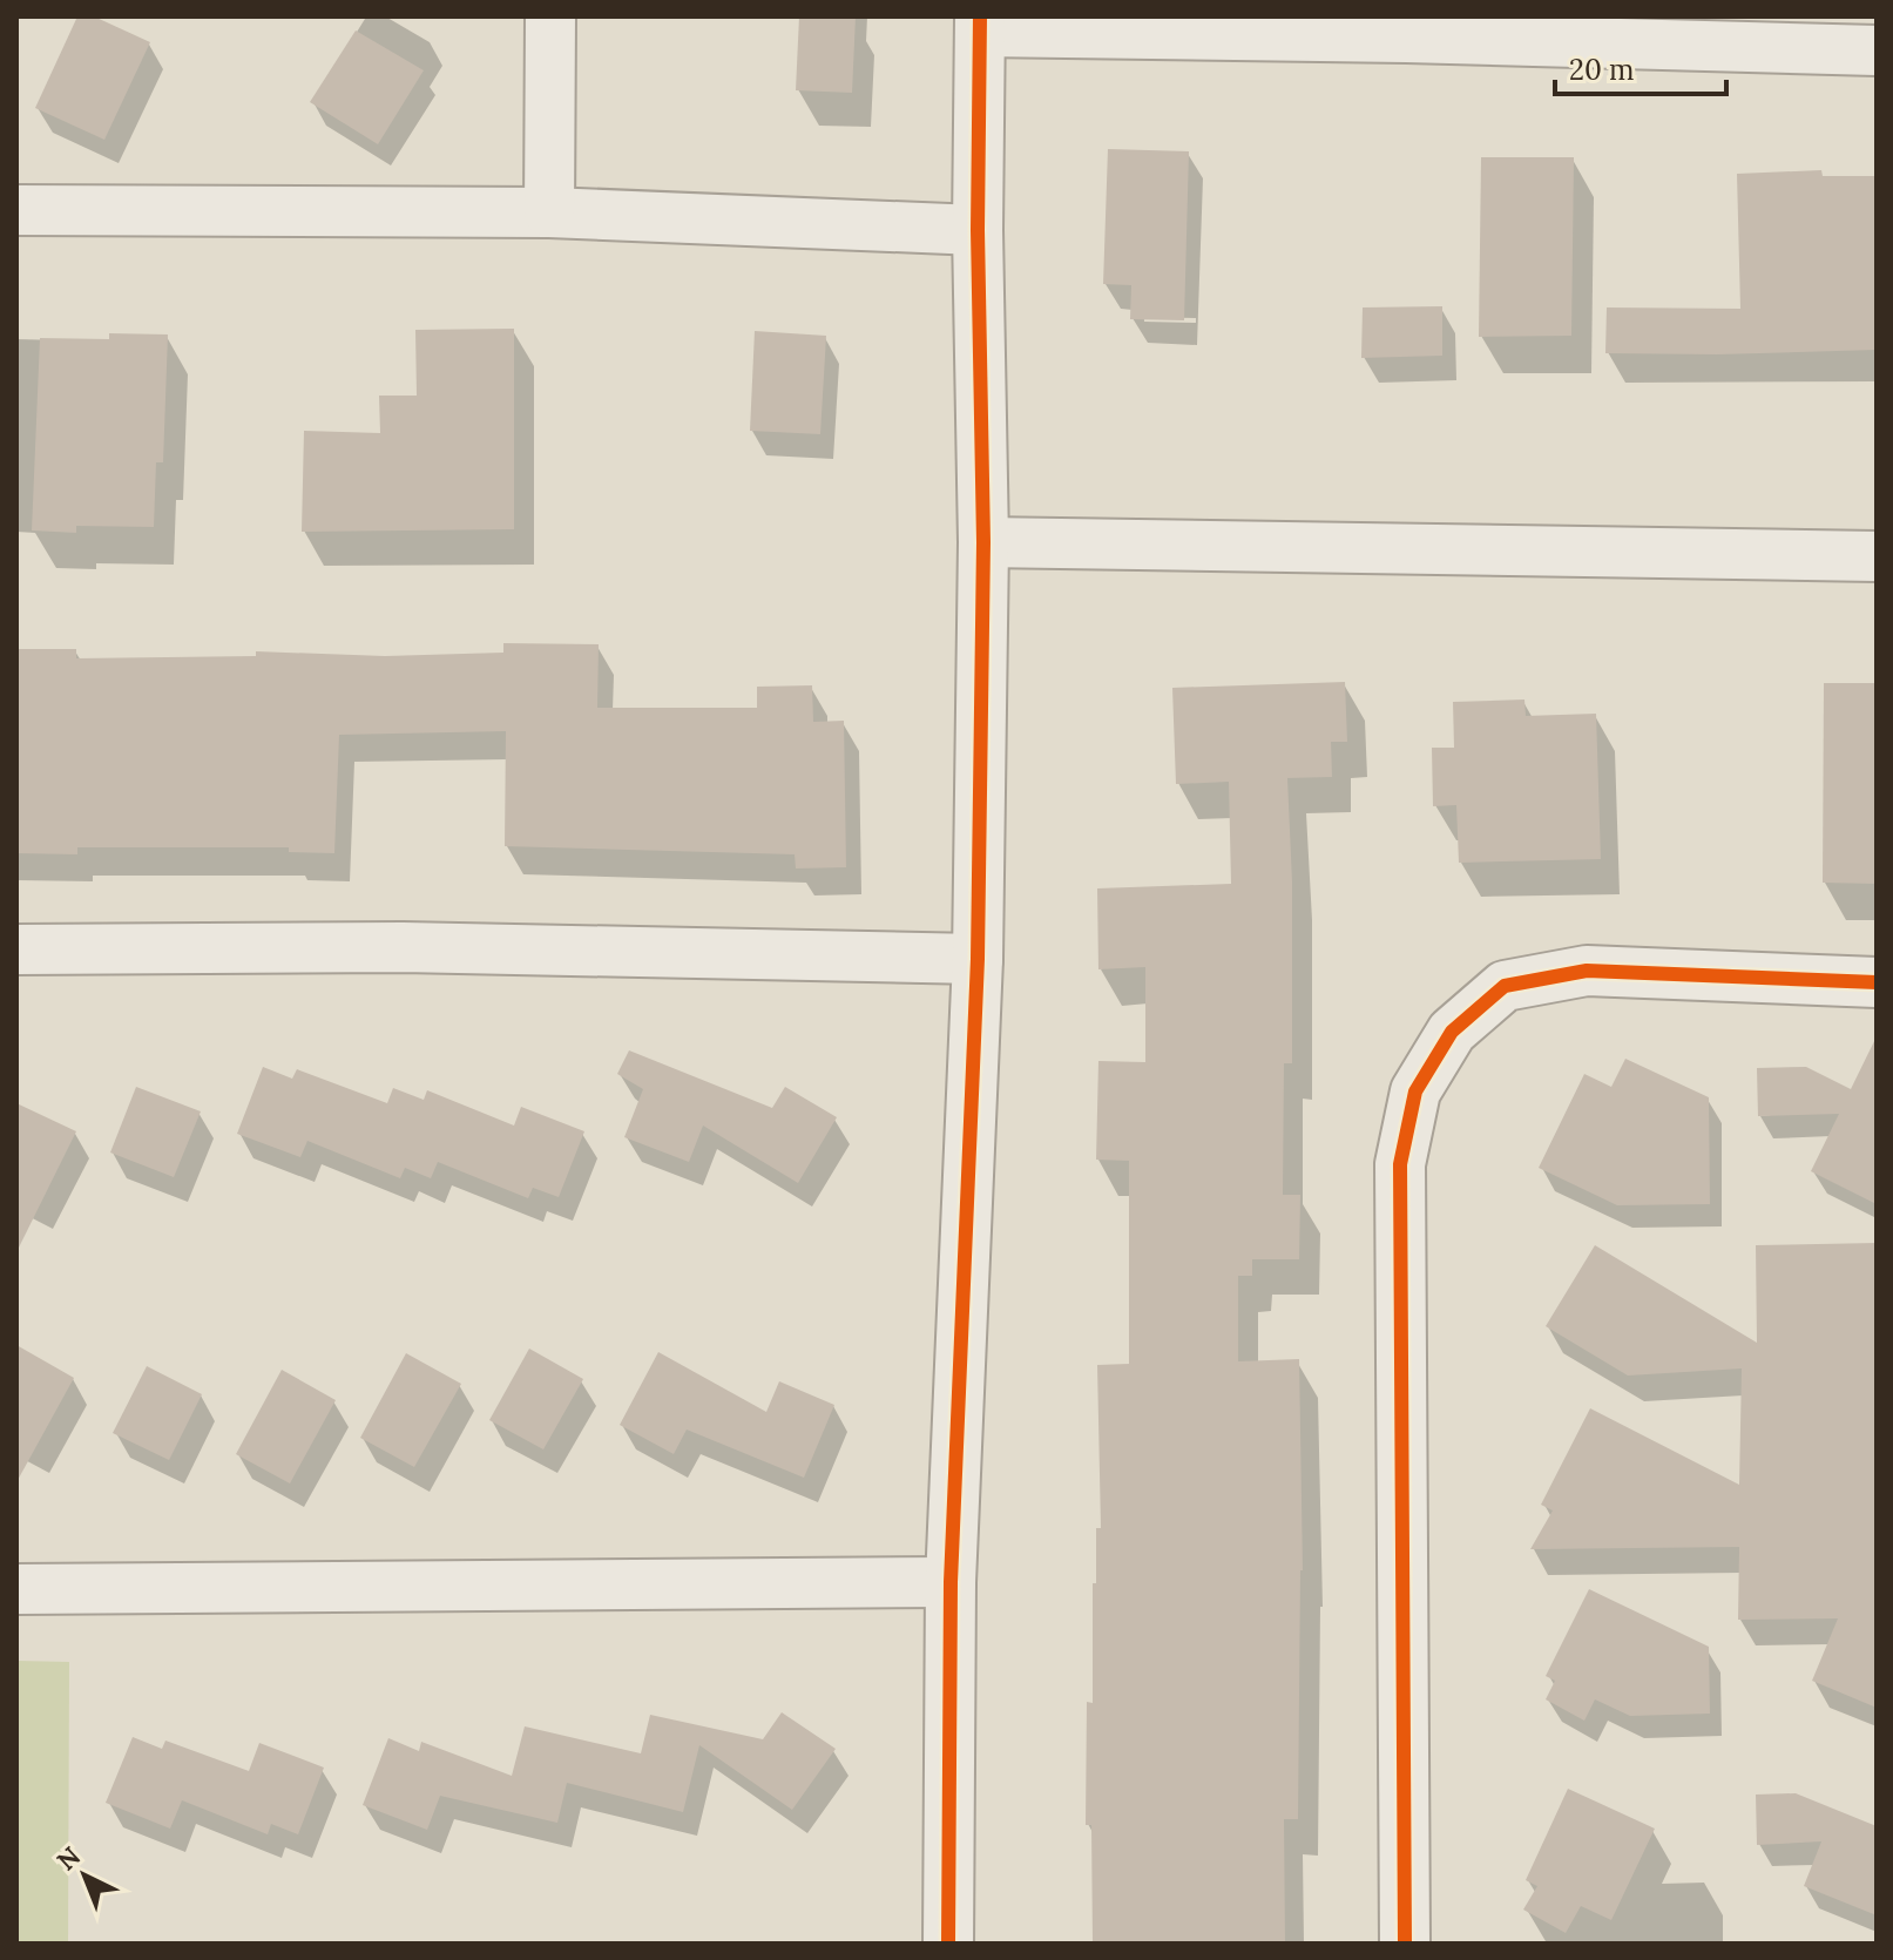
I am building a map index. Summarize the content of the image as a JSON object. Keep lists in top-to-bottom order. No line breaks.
{"scale_bar":"20 m","north":"top left"}
